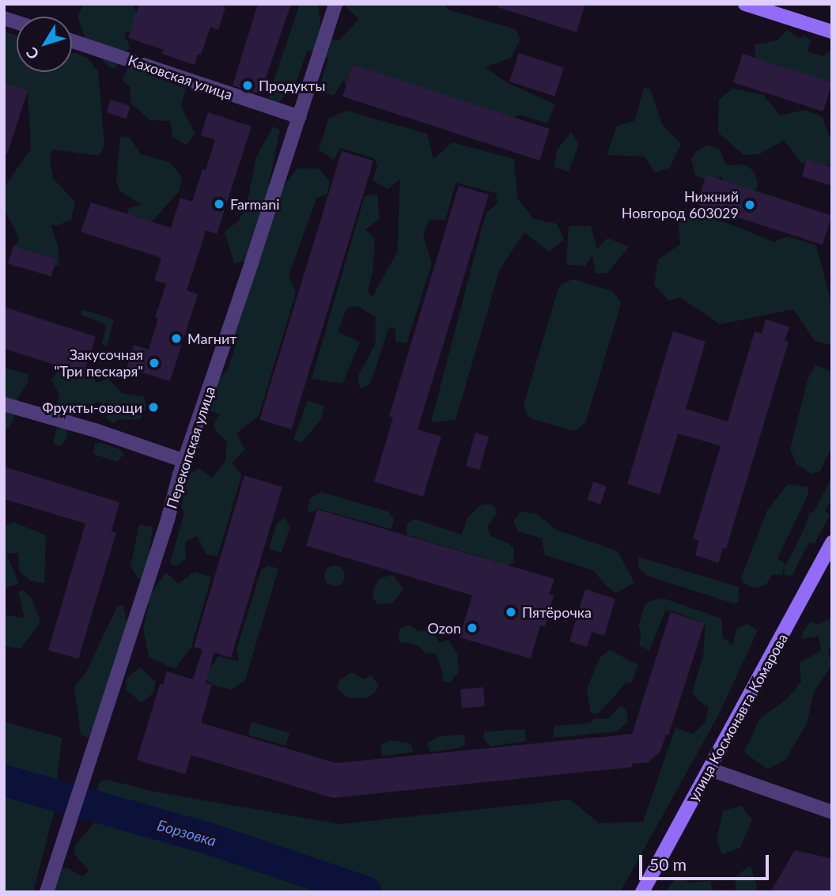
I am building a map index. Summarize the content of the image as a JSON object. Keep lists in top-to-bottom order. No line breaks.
{"streets":{"street":["Каховская улица","Перекопская улица","улица Космонавта Комарова"]},"crossings":[["Каховская улица","Перекопская улица"]],"water":["Борзовка"],"places":["Продукты","Farmani","Нижний Новгород 603029","Магнит","Закусочная \"Три пескаря\"","Фрукты-овощи","Пятёрочка","Ozon"],"scale_bar":"50 m","north":"bottom left"}
